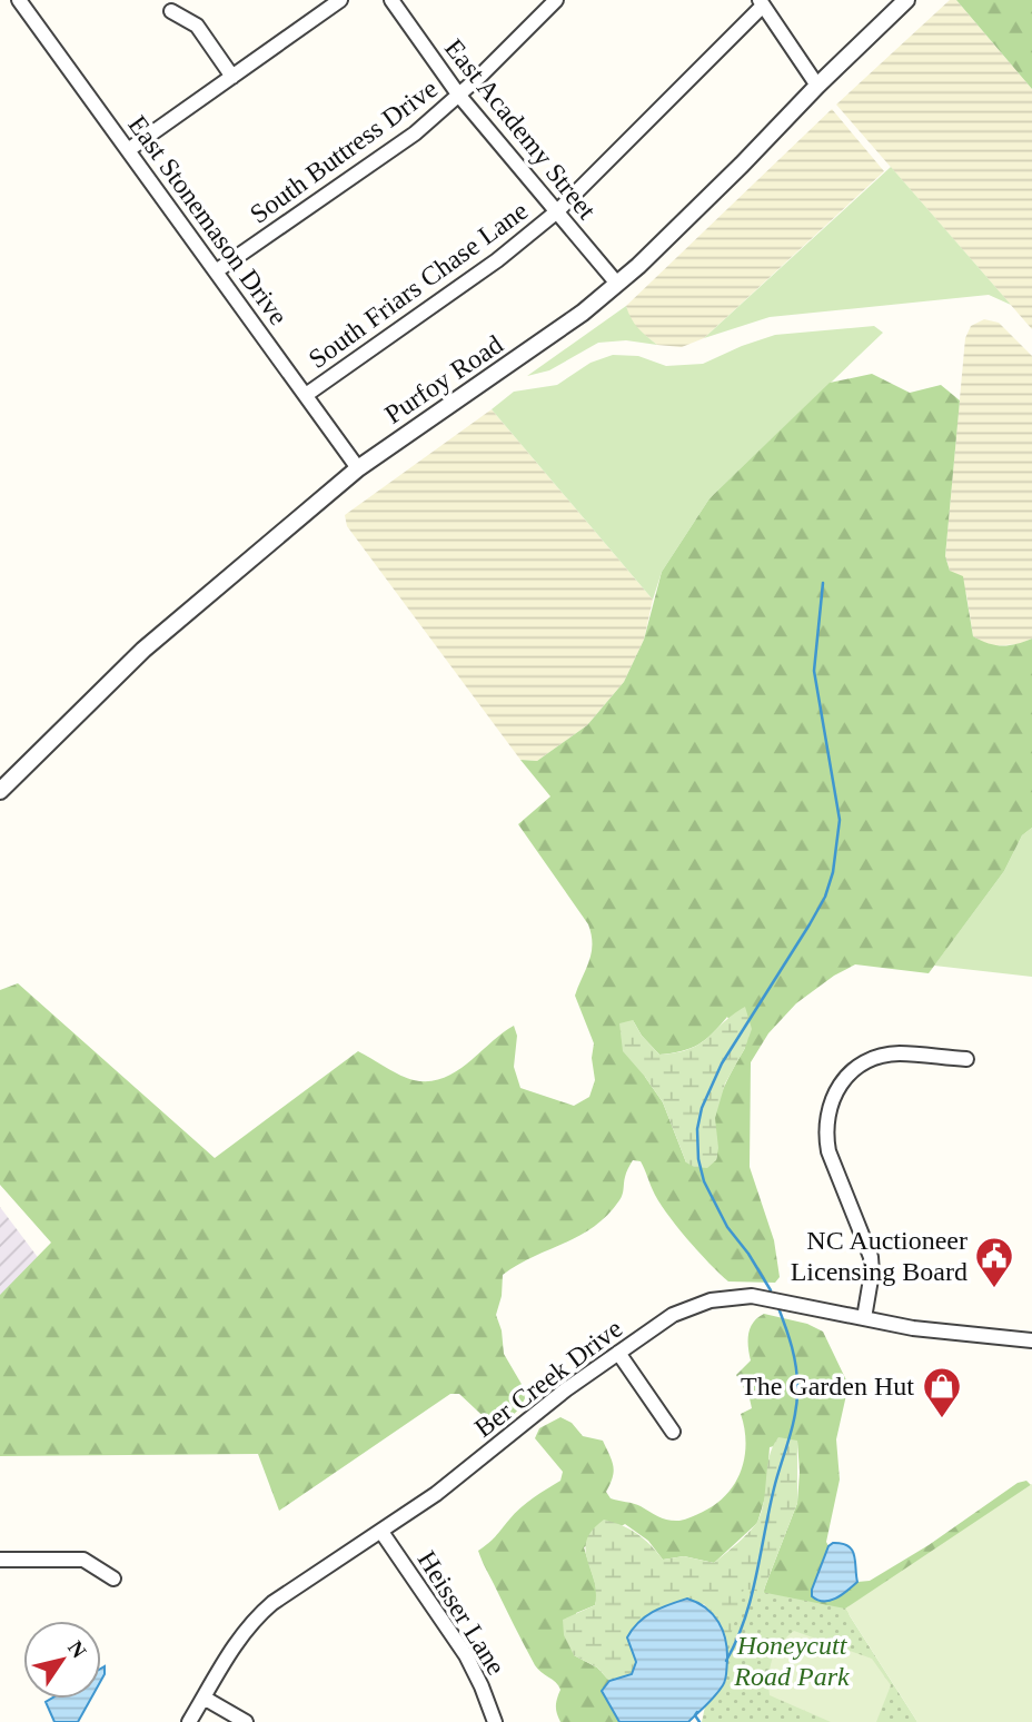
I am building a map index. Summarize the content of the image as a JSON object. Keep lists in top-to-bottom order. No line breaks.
{"streets":{"street":["East Academy Street","South Buttress Drive","East Stonemason Drive","South Friars Chase Lane","Purfoy Road","Ber Creek Drive","Heisser Lane"]},"crossings":[["East Academy Street","South Buttress Drive"],["East Academy Street","South Friars Chase Lane"],["East Academy Street","Purfoy Road"],["South Buttress Drive","East Stonemason Drive"],["East Stonemason Drive","South Friars Chase Lane"],["East Stonemason Drive","Purfoy Road"],["Ber Creek Drive","Heisser Lane"]],"parks":["Honeycutt Road Park"],"places":{"public building":["NC Auctioneer Licensing Board"],"shop":["The Garden Hut"]},"north":"top right"}
